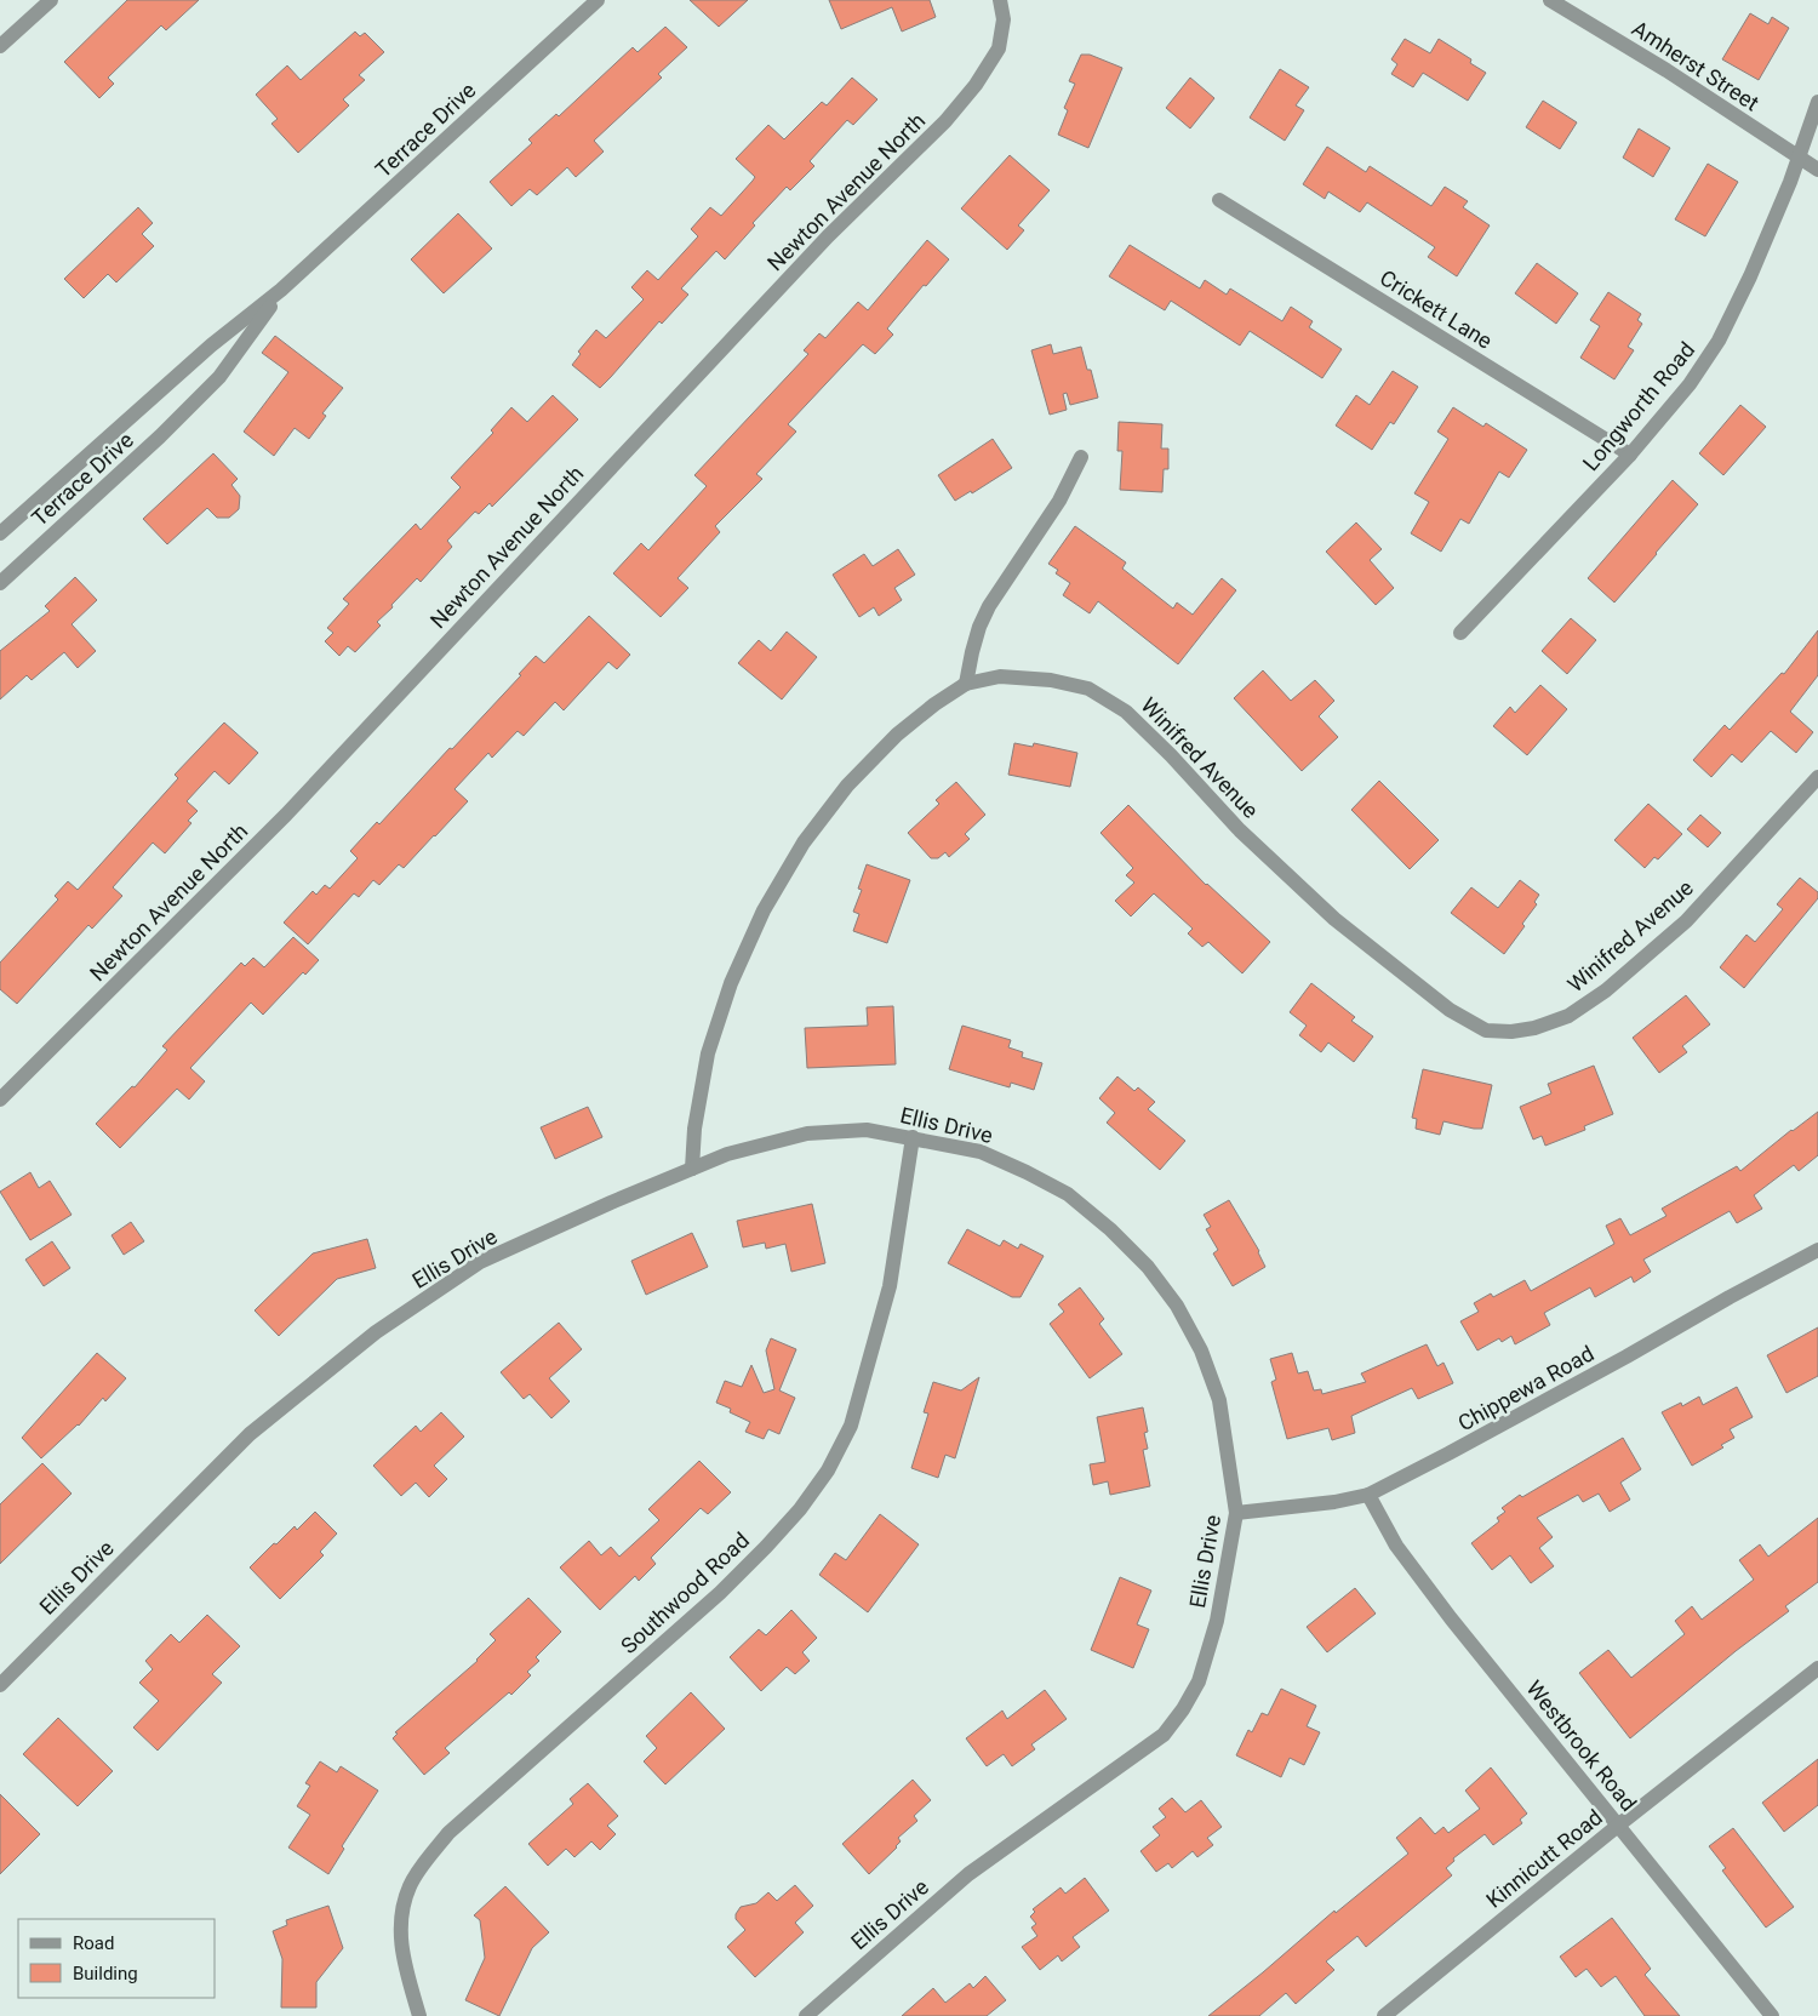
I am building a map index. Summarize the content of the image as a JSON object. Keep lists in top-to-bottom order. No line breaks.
{"streets":{"street":["Amherst Street","Terrace Drive","Newton Avenue North","Crickett Lane","Longworth Road","Winifred Avenue","Ellis Drive","Chippewa Road","Southwood Road","Westbrook Road","Kinnicutt Road"]},"crossings":[["Amherst Street","Longworth Road"],["Crickett Lane","Longworth Road"],["Winifred Avenue","Ellis Drive"],["Ellis Drive","Chippewa Road"],["Ellis Drive","Southwood Road"],["Chippewa Road","Westbrook Road"],["Westbrook Road","Kinnicutt Road"]],"legend":["Road","Building"]}
